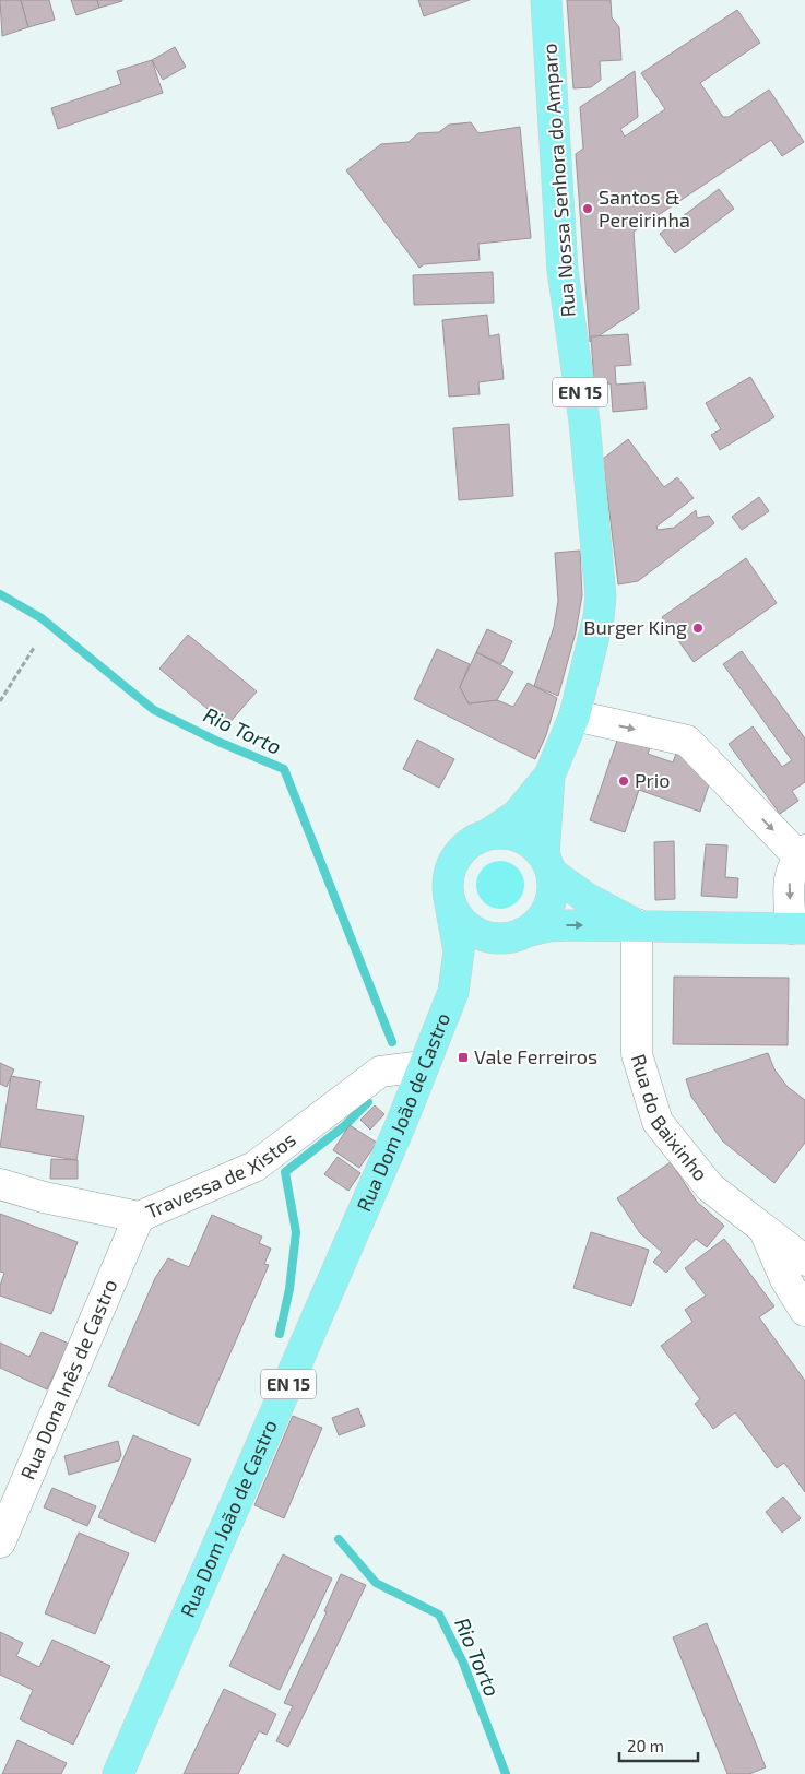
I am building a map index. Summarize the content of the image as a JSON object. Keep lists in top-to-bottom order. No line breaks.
{"streets":{"main road":["Rua Nossa Senhora do Amparo","EN 15","Rua Dom João de Castro"],"street":["Rua do Baixinho","Travessa de Xistos","Rua Dona Inês de Castro"]},"crossings":[["Rua Nossa Senhora do Amparo","Rua Dom João de Castro"],["Rua Dom João de Castro","Travessa de Xistos"],["Travessa de Xistos","Rua Dona Inês de Castro"]],"water":["Rio Torto"],"places":{"other":["Santos & Pereirinha","Burger King","Prio"],"transit":["Vale Ferreiros"]},"scale_bar":"20 m"}
